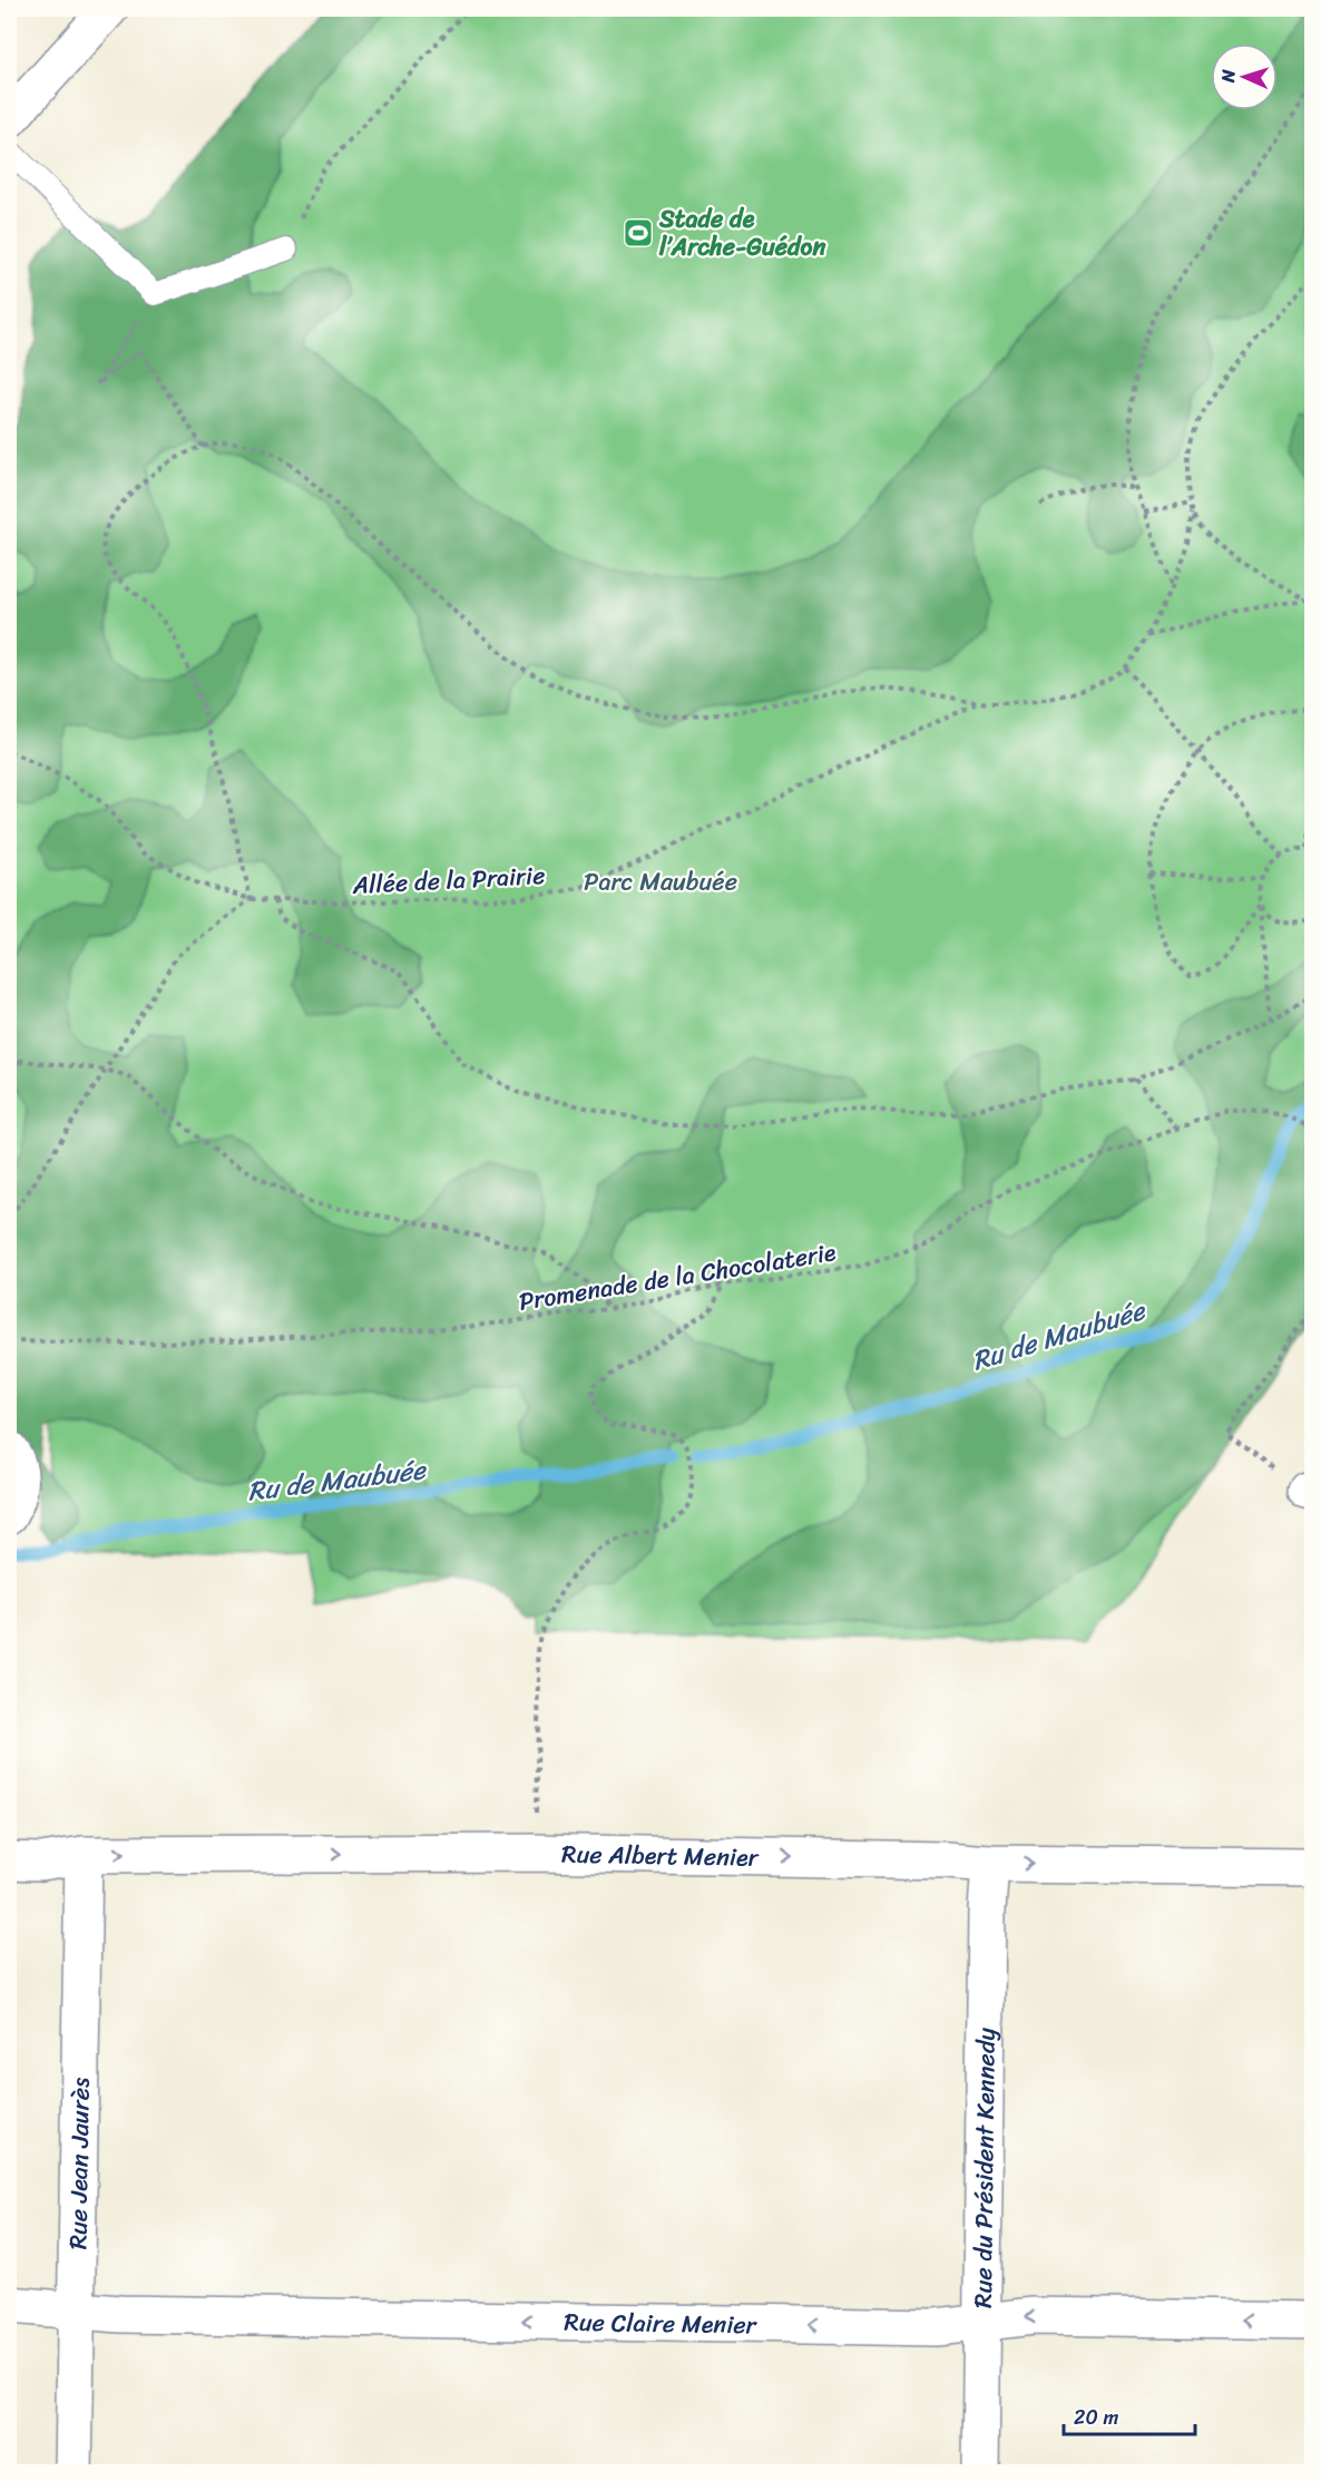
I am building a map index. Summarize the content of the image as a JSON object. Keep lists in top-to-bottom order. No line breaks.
{"streets":{"street":["Rue Albert Menier","Rue Jean Jaurès","Rue du Président Kennedy","Rue Claire Menier"],"path":["Allée de la Prairie","Promenade de la Chocolaterie"]},"crossings":[["Rue Albert Menier","Rue Jean Jaurès"],["Rue Albert Menier","Rue du Président Kennedy"],["Rue Jean Jaurès","Rue Claire Menier"],["Rue du Président Kennedy","Rue Claire Menier"]],"one_way":["Rue Albert Menier","Rue Claire Menier"],"water":["Ru de Maubuée"],"parks":["Parc Maubuée"],"places":{"sports":["Stade de l’Arche-Guédon"]},"scale_bar":"20 m","north":"left"}
